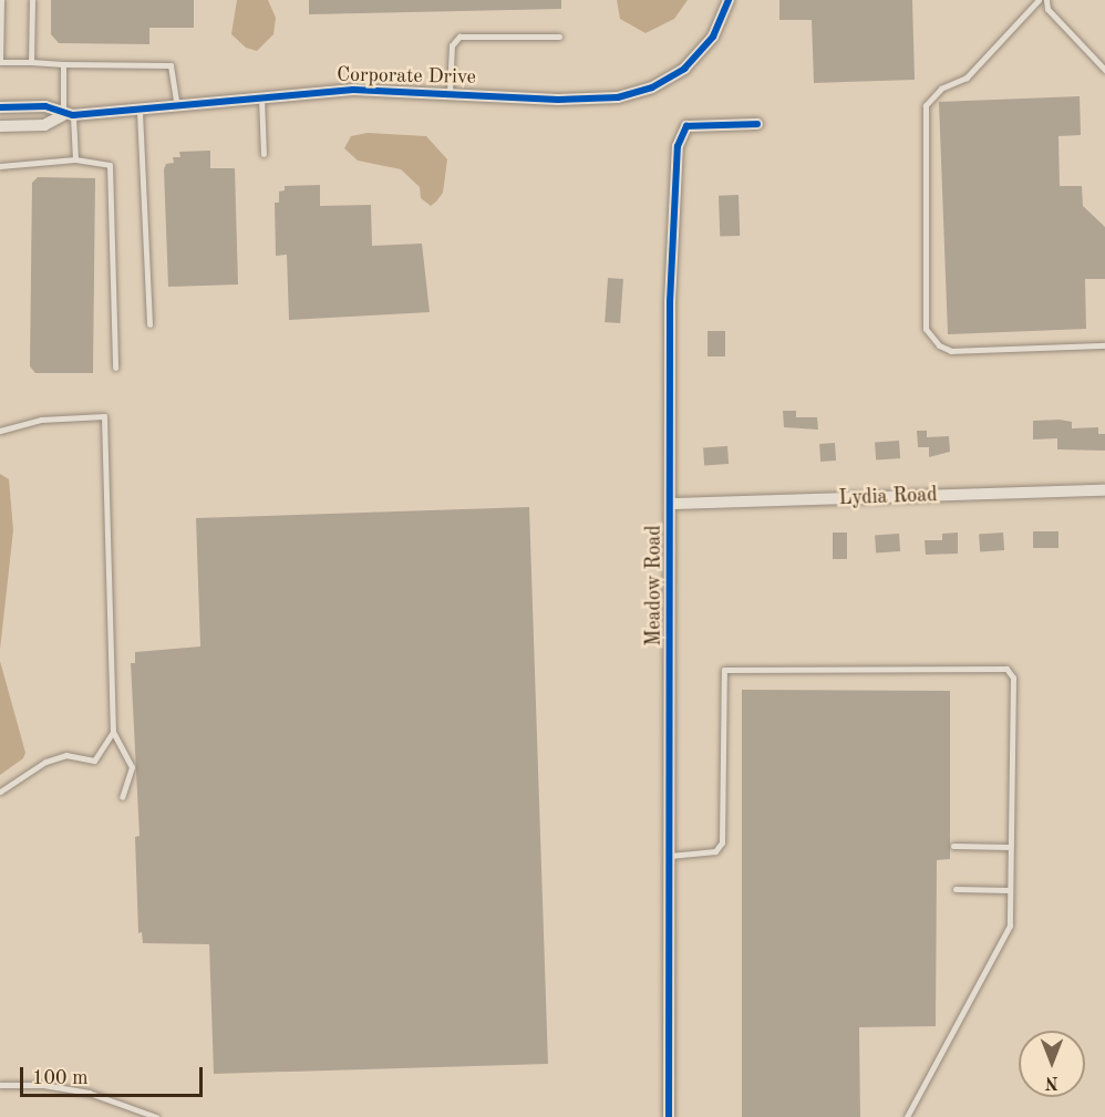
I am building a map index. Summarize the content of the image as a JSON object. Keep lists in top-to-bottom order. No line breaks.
{"streets":{"street":["Corporate Drive","Lydia Road","Meadow Road"]},"crossings":[["Lydia Road","Meadow Road"]],"scale_bar":"100 m","north":"bottom"}
